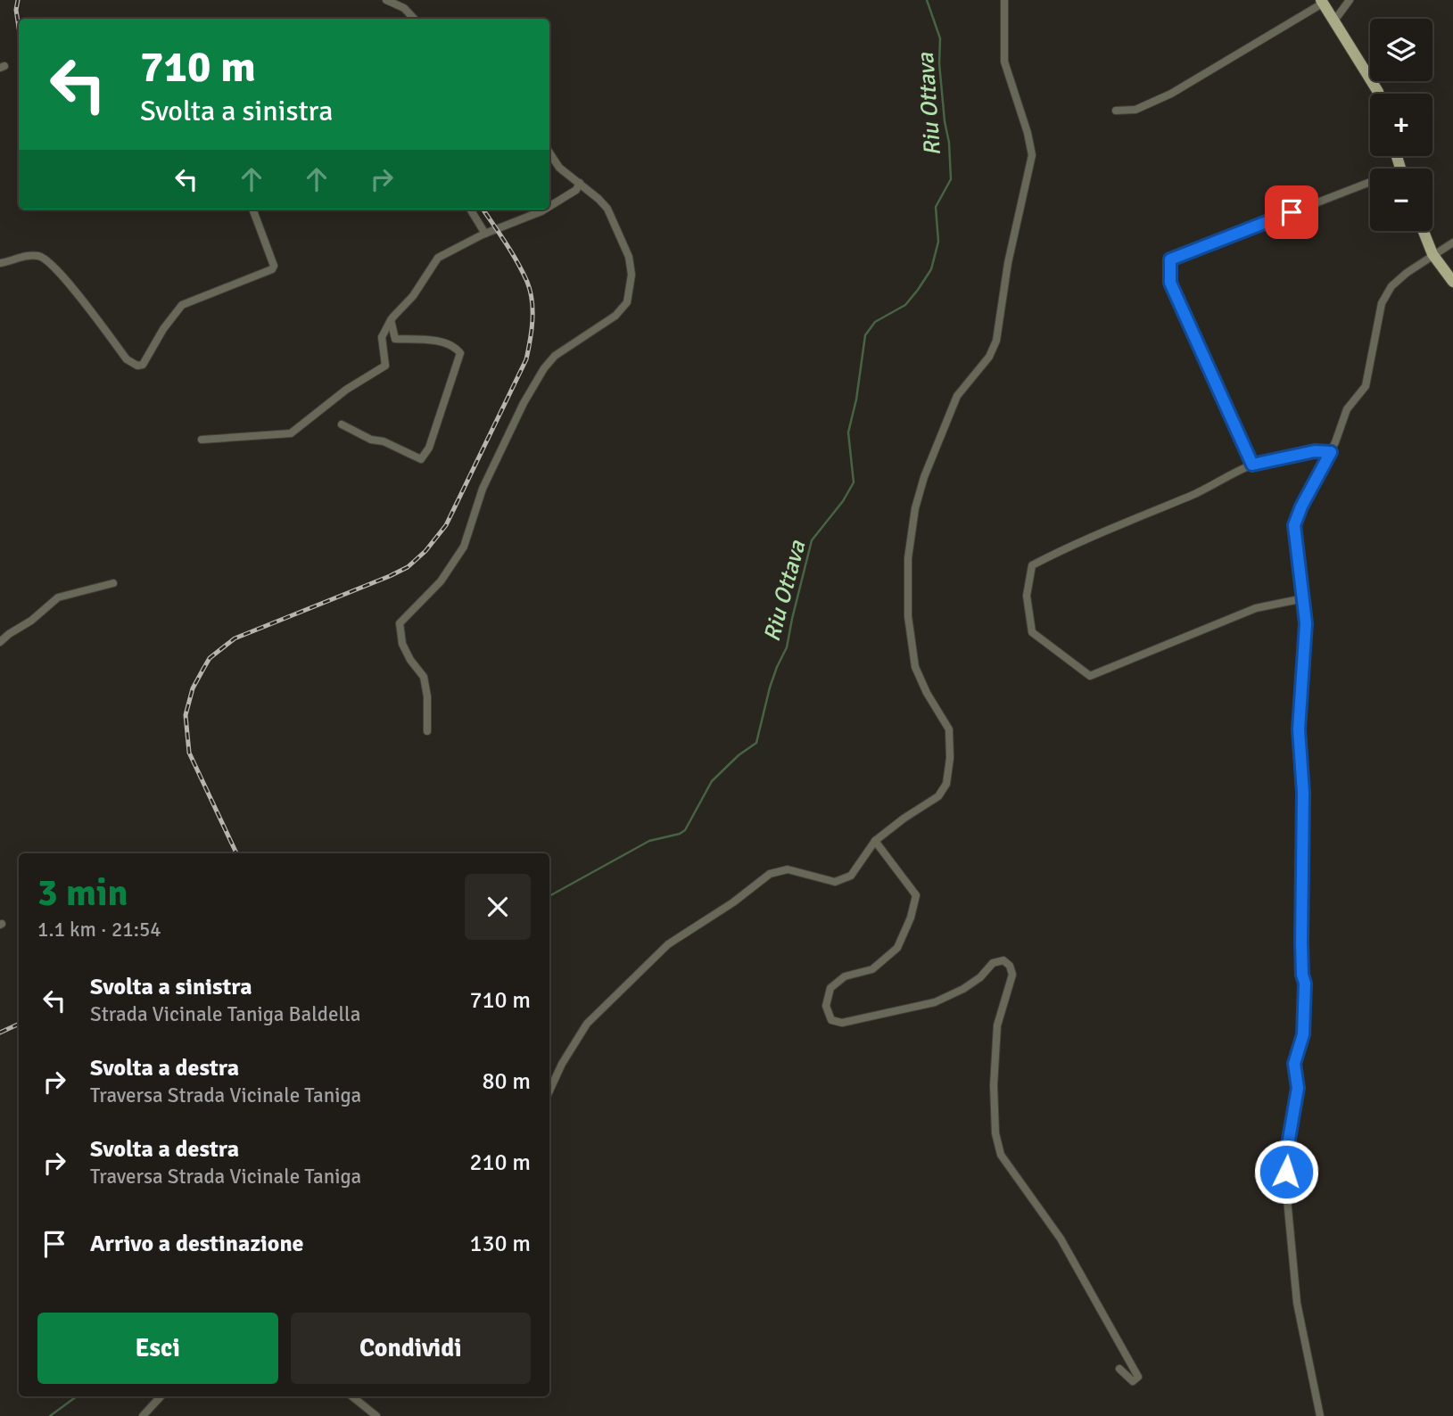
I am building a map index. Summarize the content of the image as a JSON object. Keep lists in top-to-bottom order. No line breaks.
{"water":["Riu Ottava"],"page":{"map_buttons":["+","−"],"turn":["710 m","Svolta a sinistra"],"heading":["3 min","1.1 km · 21:54"],"list":[{"name":"Svolta a sinistra","note":"Strada Vicinale Taniga Baldella","value":"710 m"},{"name":"Svolta a destra","note":"Traversa Strada Vicinale Taniga","value":"80 m"},{"name":"Svolta a destra","note":"Traversa Strada Vicinale Taniga","value":"210 m"},{"name":"Arrivo a destinazione","value":"130 m"}],"buttons":["Esci","Condividi"]}}
